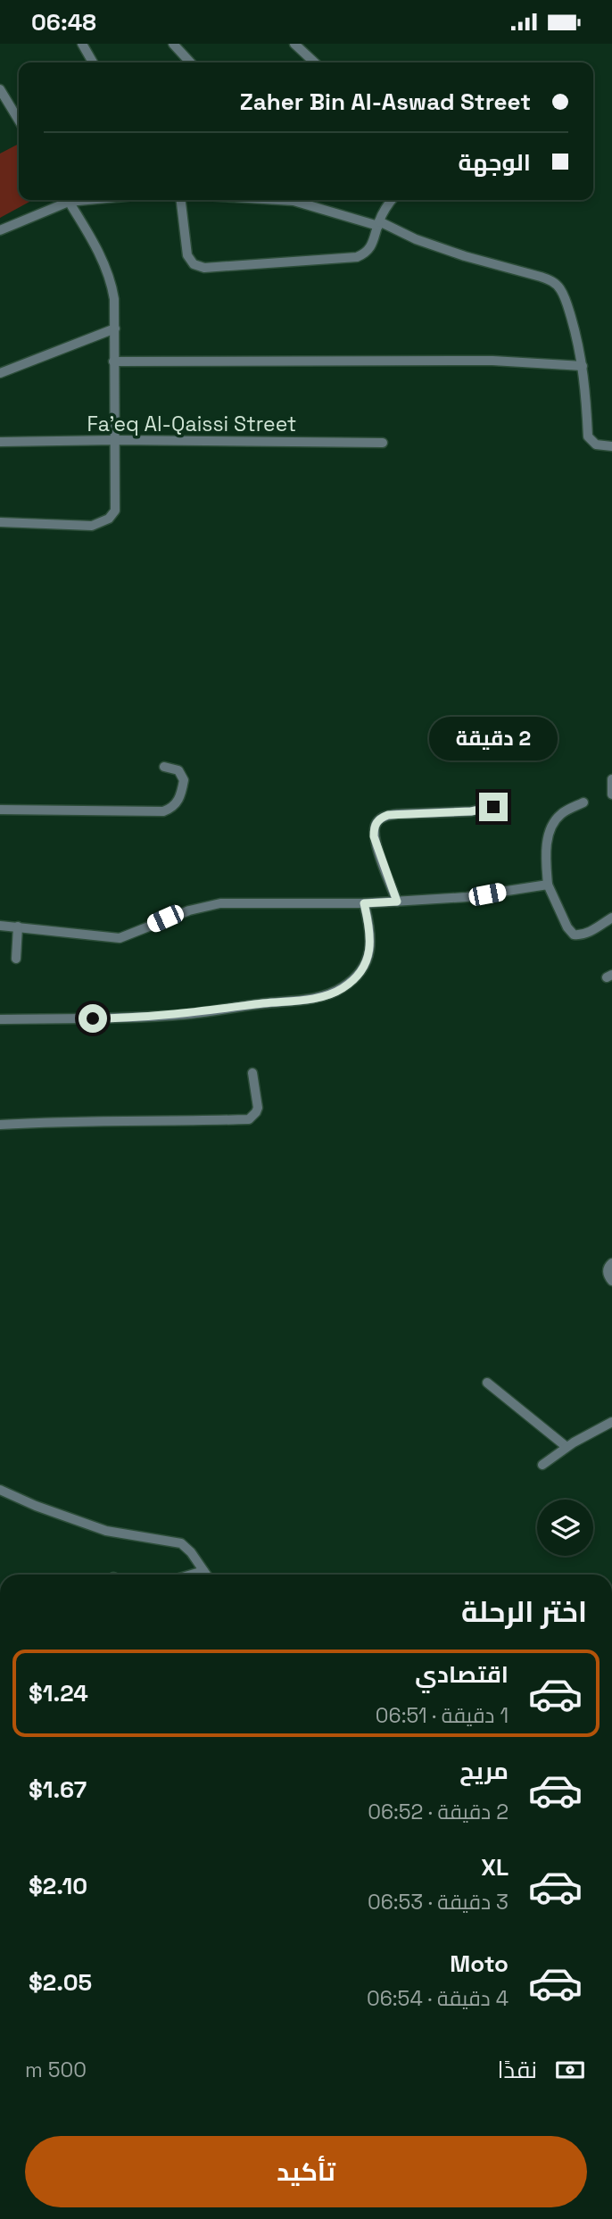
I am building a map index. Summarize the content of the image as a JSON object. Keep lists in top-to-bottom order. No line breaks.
{"streets":{"street":["Fa'eq Al-Qaissi Street"]},"page":{"status":"06:48","banner":["Zaher Bin Al-Aswad Street","الوجهة"],"bubble":"2 دقيقة","heading":"اختر الرحلة","list":[{"name":"اقتصادي","note":"1 دقيقة · 06:51","value":"$1.24"},{"name":"مريح","note":"2 دقيقة · 06:52","value":"$1.67"},{"name":"XL","note":"3 دقيقة · 06:53","value":"$2.10"},{"name":"Moto","note":"4 دقيقة · 06:54","value":"$2.05"}],"pay":["نقدًا","500 m"],"buttons":"تأكيد"}}
